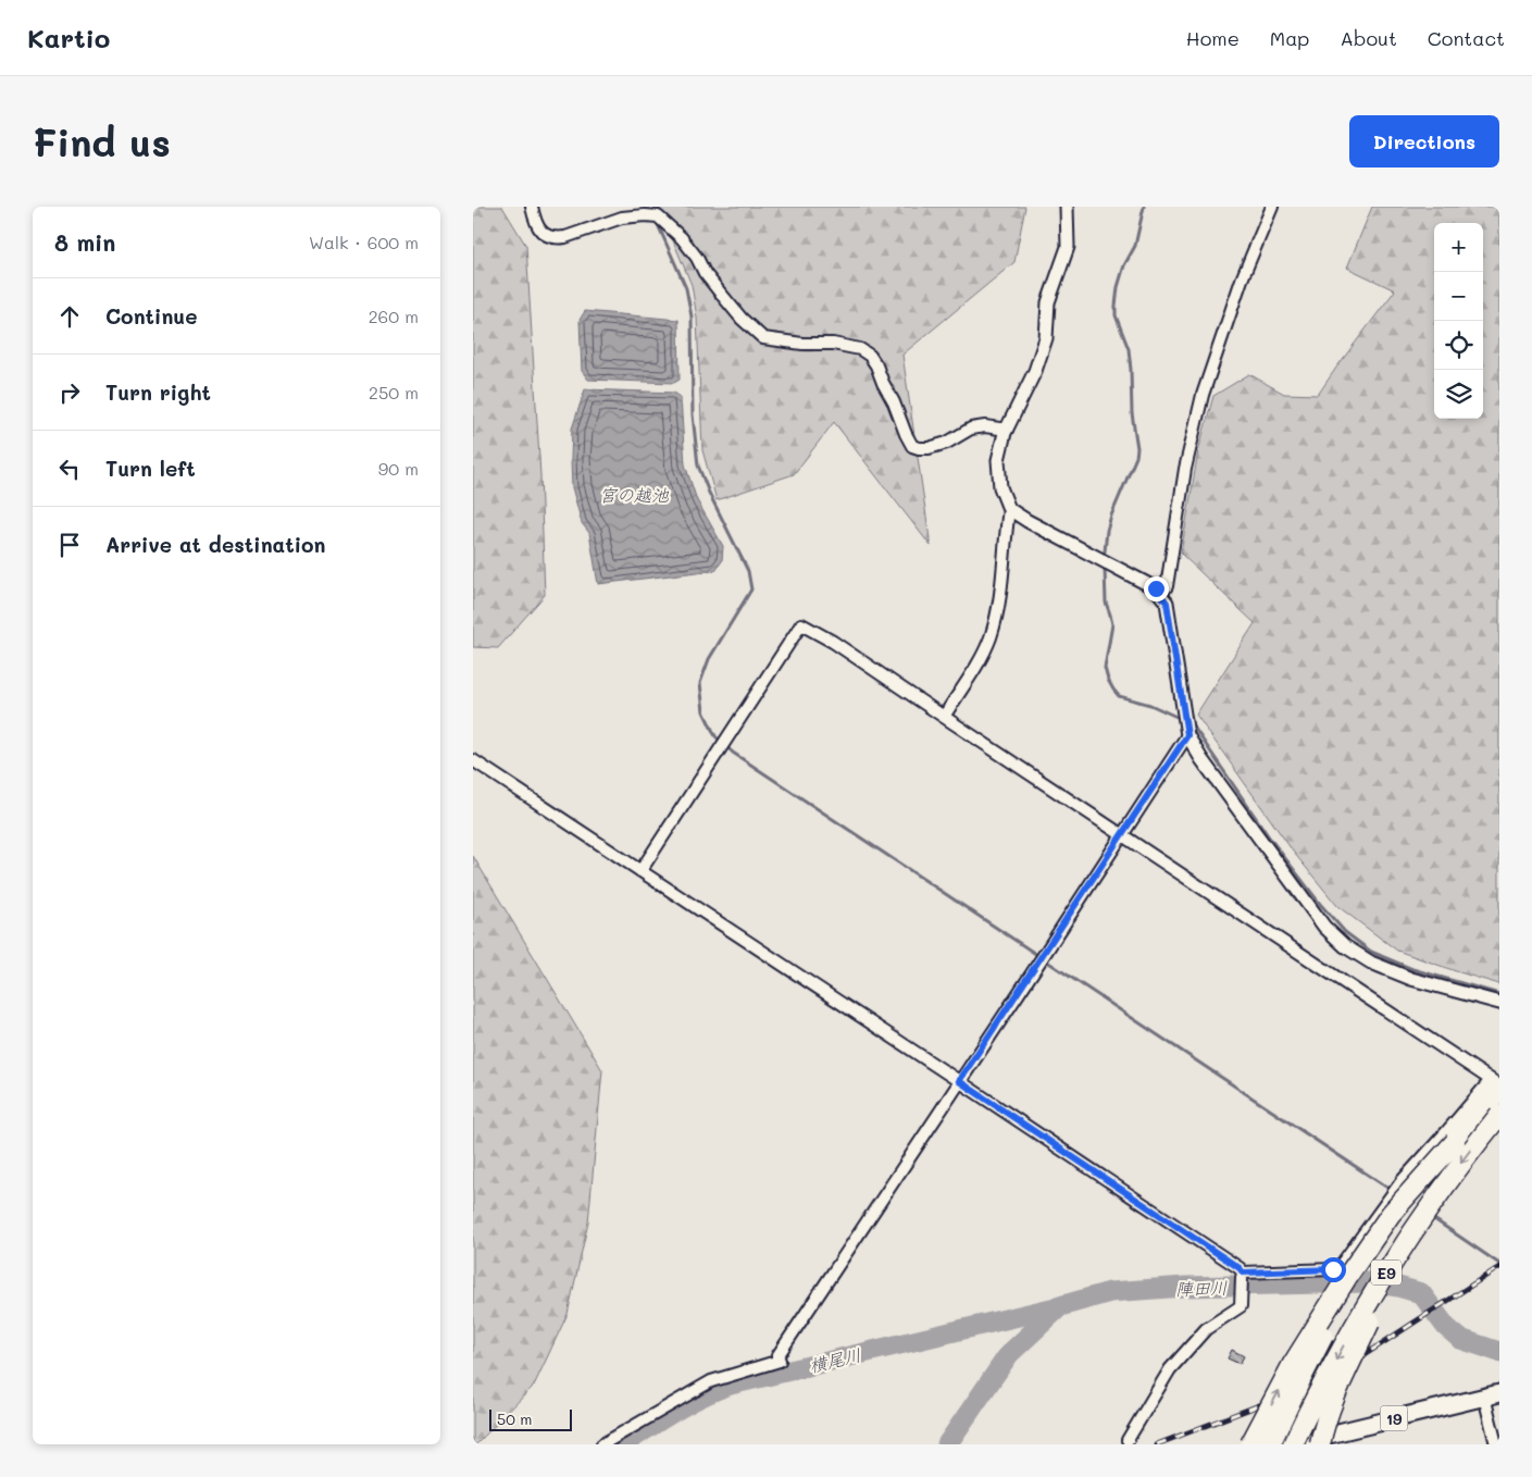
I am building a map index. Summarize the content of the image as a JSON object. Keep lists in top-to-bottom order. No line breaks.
{"streets":{"highway":["E9"],"main road":["19"]},"crossings":[["E9","19"]],"water":["宮の越池","陣田川","横尾川"],"scale_bar":"50 m","page":{"header":"Kartio","nav":["Home","Map","About","Contact"],"buttons":"Directions","title":"Find us","heading":["8 min","Walk · 600 m"],"map_buttons":["+","−"],"list":[["Continue","260 m"],["Turn right","250 m"],["Turn left","90 m"],"Arrive at destination"],"scale":"50 m"}}
